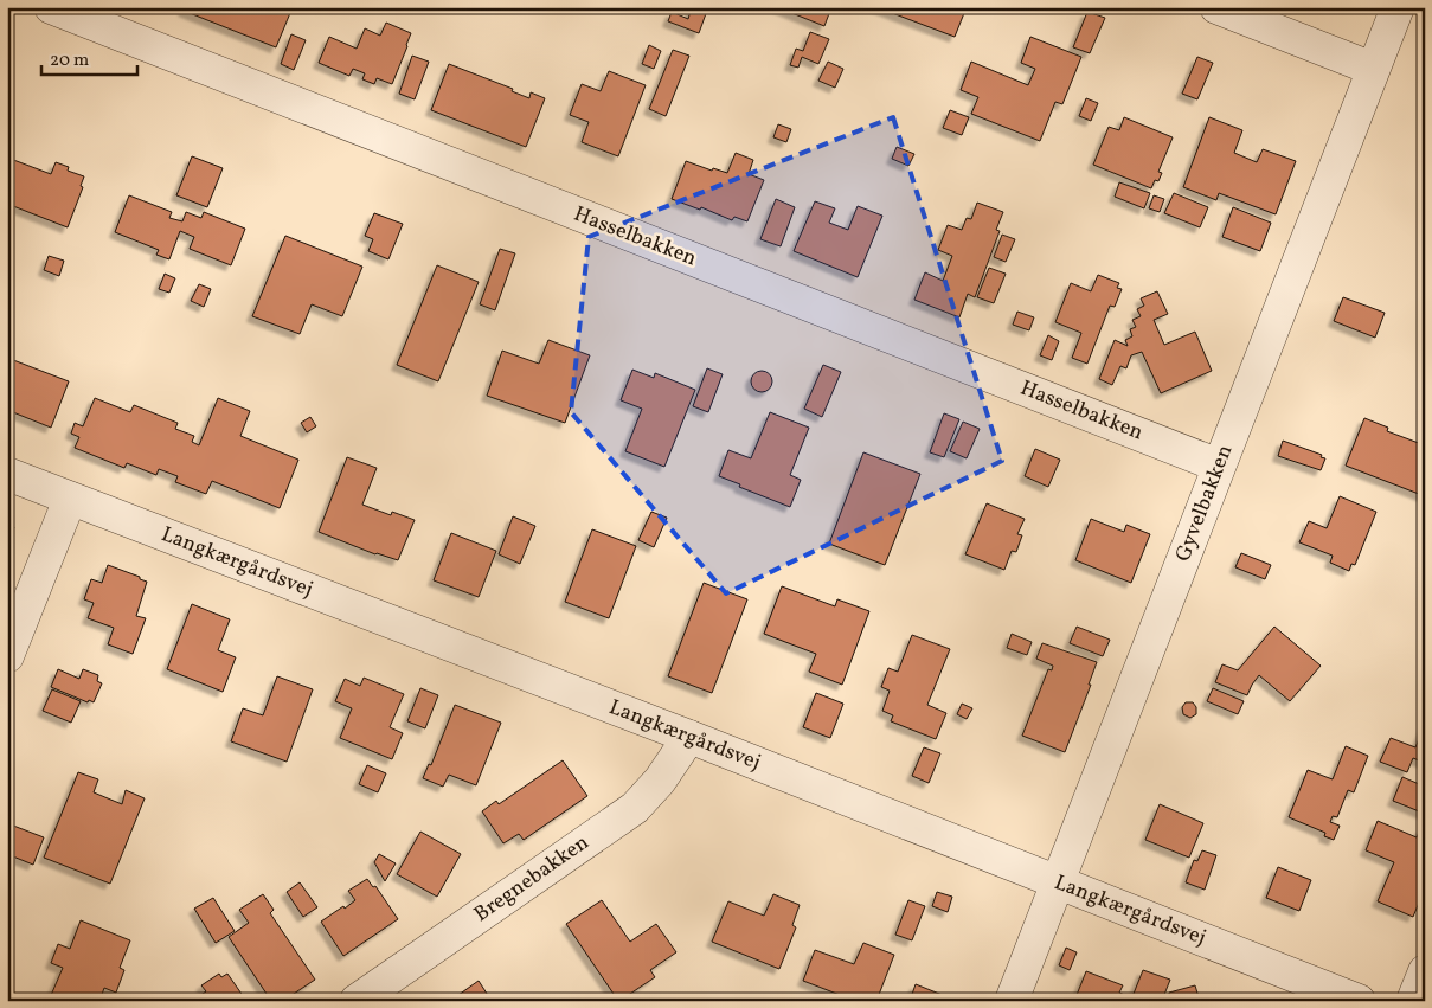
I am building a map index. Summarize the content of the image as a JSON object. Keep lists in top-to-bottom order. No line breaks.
{"streets":{"street":["Hasselbakken","Gyvelbakken","Langkærgårdsvej","Bregnebakken"]},"crossings":[["Hasselbakken","Gyvelbakken"],["Gyvelbakken","Langkærgårdsvej"],["Langkærgårdsvej","Bregnebakken"]],"scale_bar":"20 m"}
